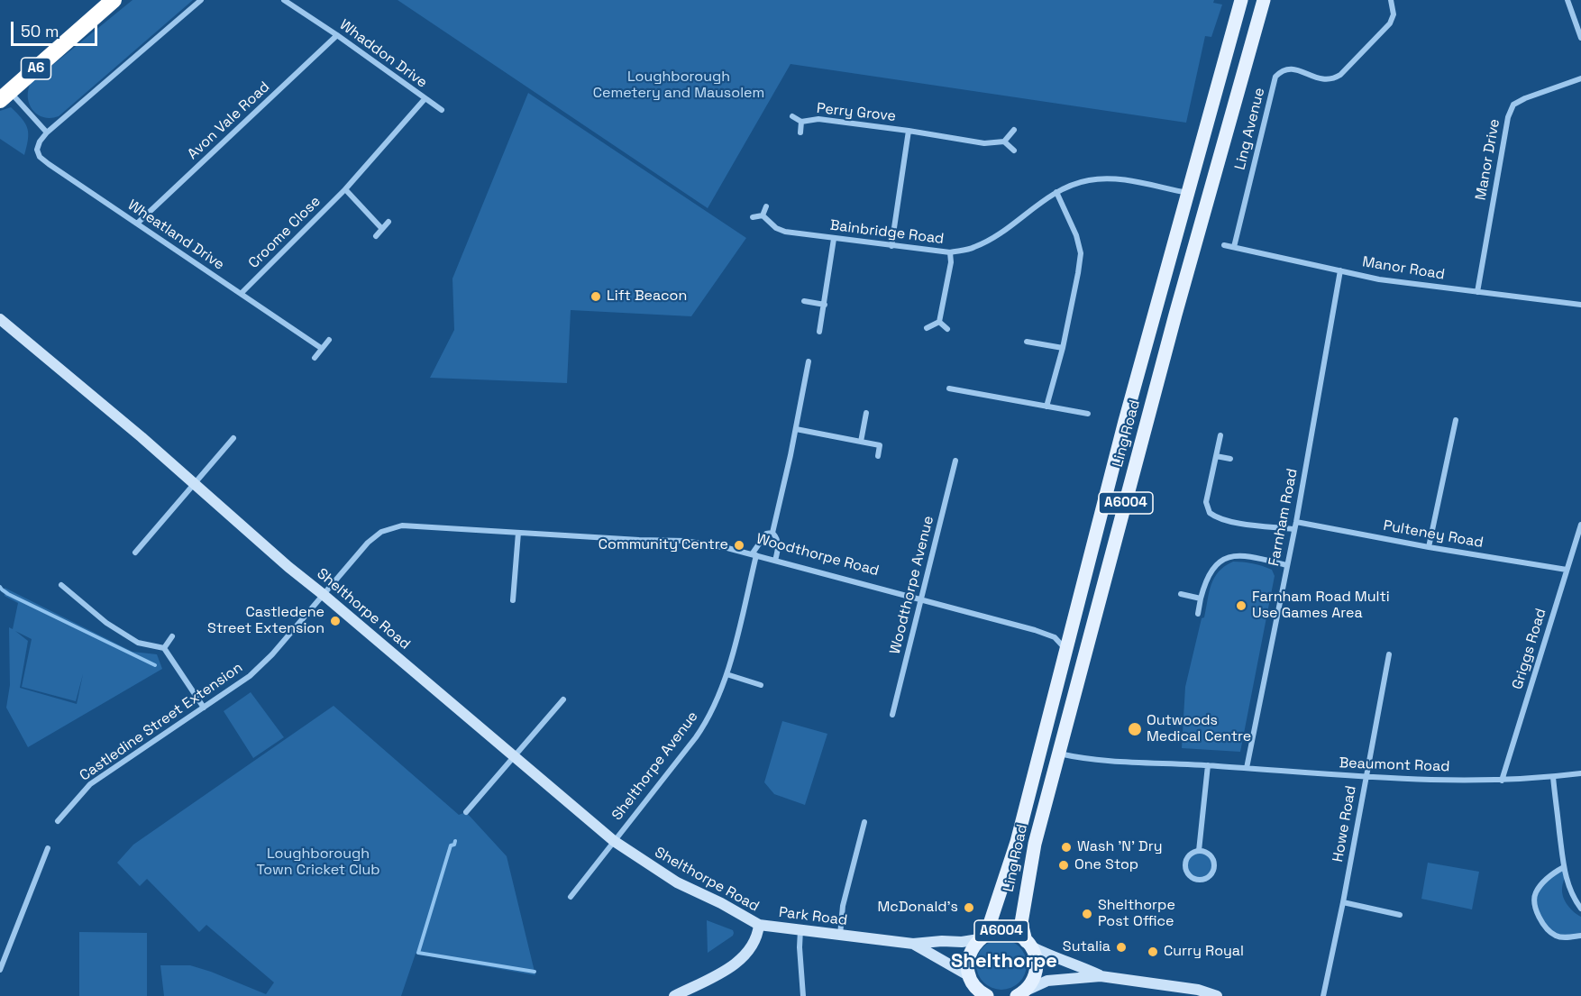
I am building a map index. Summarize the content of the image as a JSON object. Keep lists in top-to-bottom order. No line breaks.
{"streets":{"highway":["A6"],"main road":["Ling Road","A6004"],"street":["Whaddon Drive","Perry Grove","Avon Vale Road","Ling Avenue","Manor Drive","Croome Close","Bainbridge Road","Wheatland Drive","Manor Road","Farnham Road","Pulteney Road","Woodthorpe Road","Woodthorpe Avenue","Shelthorpe Road","Griggs Road","Castledine Street Extension","Beaumont Road","Shelthorpe Avenue","Howe Road","Park Road"]},"crossings":[["Whaddon Drive","Avon Vale Road"],["Whaddon Drive","Croome Close"],["Perry Grove","Bainbridge Road"],["Avon Vale Road","Wheatland Drive"],["Ling Avenue","Manor Road"],["Manor Drive","Manor Road"],["Croome Close","Wheatland Drive"],["Bainbridge Road","Ling Road"],["Manor Road","Farnham Road"],["Ling Road","A6004"],["Ling Road","Woodthorpe Road"],["Ling Road","Beaumont Road"],["Ling Road","Park Road"],["A6004","Park Road"],["Farnham Road","Pulteney Road"],["Farnham Road","Beaumont Road"],["Pulteney Road","Griggs Road"],["Woodthorpe Road","Woodthorpe Avenue"],["Woodthorpe Road","Shelthorpe Road"],["Woodthorpe Road","Castledine Street Extension"],["Woodthorpe Road","Shelthorpe Avenue"],["Shelthorpe Road","Castledine Street Extension"],["Shelthorpe Road","Shelthorpe Avenue"],["Shelthorpe Road","Park Road"],["Griggs Road","Beaumont Road"],["Beaumont Road","Howe Road"]],"districts":["Shelthorpe"],"parks":["Loughborough Cemetery and Mausolem","Loughborough Town Cricket Club"],"places":["Lift Beacon","Community Centre","Farnham Road Multi Use Games Area","Castledene Street Extension","Outwoods Medical Centre","Wash 'N' Dry","One Stop","McDonald's","Shelthorpe Post Office","Sutalia","Curry Royal"],"scale_bar":"50 m"}
